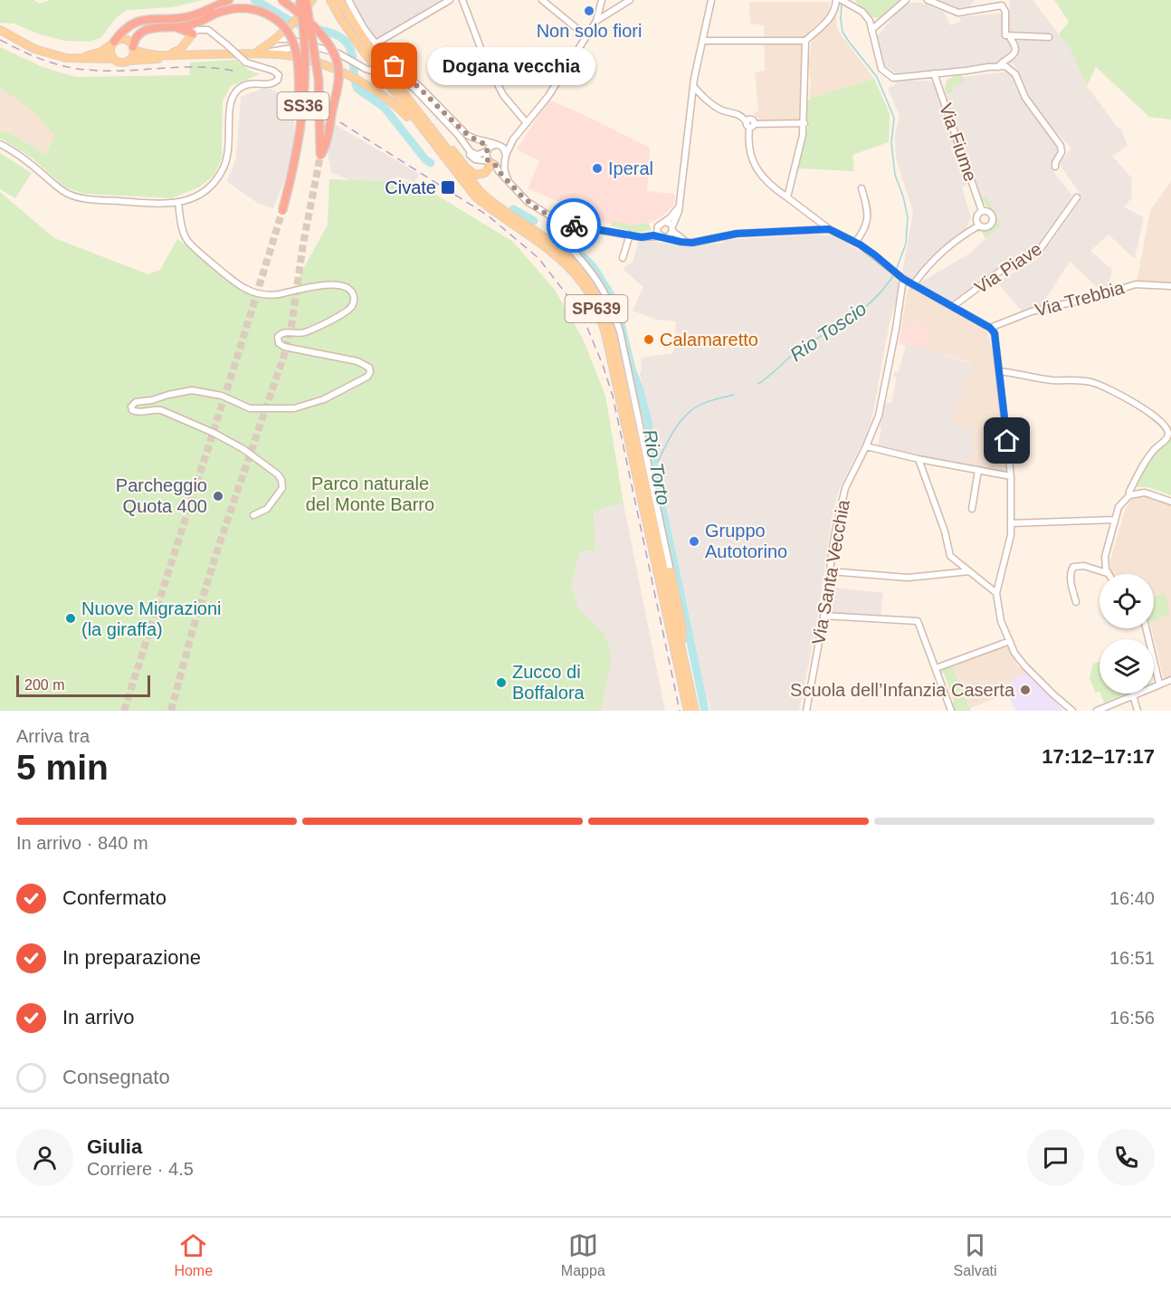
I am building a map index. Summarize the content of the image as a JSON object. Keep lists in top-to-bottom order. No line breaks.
{"streets":{"highway":["SS36"],"main road":["SP639"],"street":["Via Fiume","Via Piave","Via Trebbia","Via Santa Vecchia"]},"water":["Rio Toscio","Rio Torto"],"parks":["Parco naturale del Monte Barro"],"places":{"other":["Non solo fiori","Dogana vecchia","Iperal","Calamaretto","Parcheggio Quota 400","Gruppo Autotorino","Nuove Migrazioni (la giraffa)","Zucco di Boffalora","Scuola dell’Infanzia Caserta"],"transit":["Civate"]},"scale_bar":"200 m","page":{"bubble":"Dogana vecchia","scale":"200 m","heading":["5 min","Arriva tra","17:12–17:17"],"panel":["Giulia","Corriere · 4.5"],"bar":"In arrivo · 840 m","list":[["Confermato","16:40"],["In preparazione","16:51"],["In arrivo","16:56"],"Consegnato"],"tabs":["Home","Mappa","Salvati"]}}
